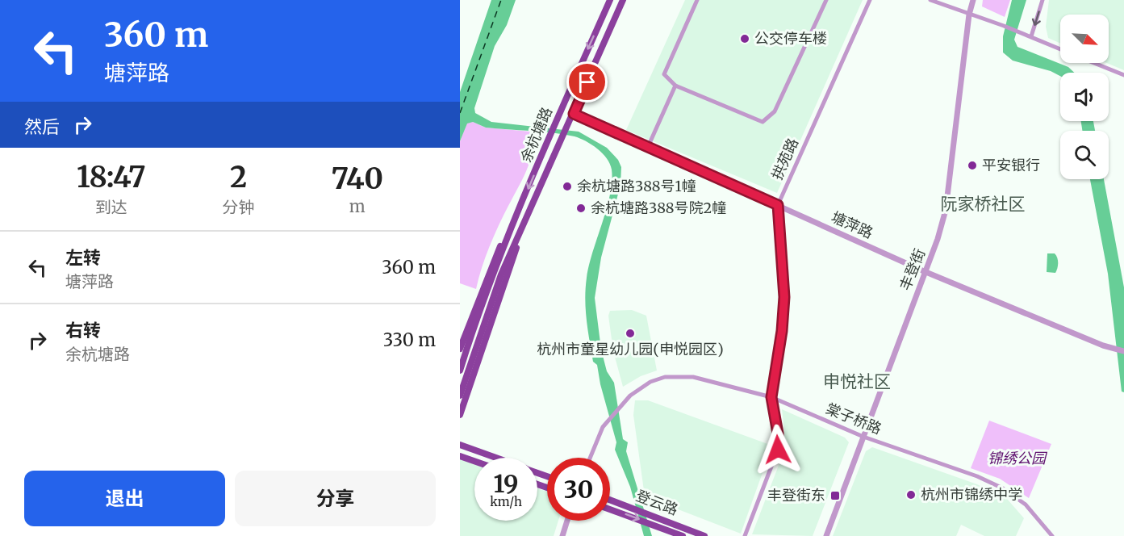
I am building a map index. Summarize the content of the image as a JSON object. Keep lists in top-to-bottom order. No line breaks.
{"streets":{"main road":["余杭塘路","登云路"],"street":["拱苑路","塘萍路","丰登街","棠子桥路"]},"crossings":[["余杭塘路","塘萍路"],["拱苑路","塘萍路"],["拱苑路","棠子桥路"],["塘萍路","丰登街"],["丰登街","棠子桥路"]],"districts":["阮家桥社区","申悦社区"],"parks":["锦绣公园"],"places":{"other":["公交停车楼","平安银行","余杭塘路388号1幢","余杭塘路388号院2幢","杭州市童星幼儿园(申悦园区)","杭州市锦绣中学"],"transit":["丰登街东"]},"north":"bottom right","page":{"turn":["360 m","塘萍路"],"then":"然后","eta":["18:47","到达","2","分钟","740","m"],"list":[{"name":"左转","note":"塘萍路","value":"360 m"},{"name":"右转","note":"余杭塘路","value":"330 m"}],"speed":"19 km/h","limit":"30","buttons":["退出","分享"]}}
